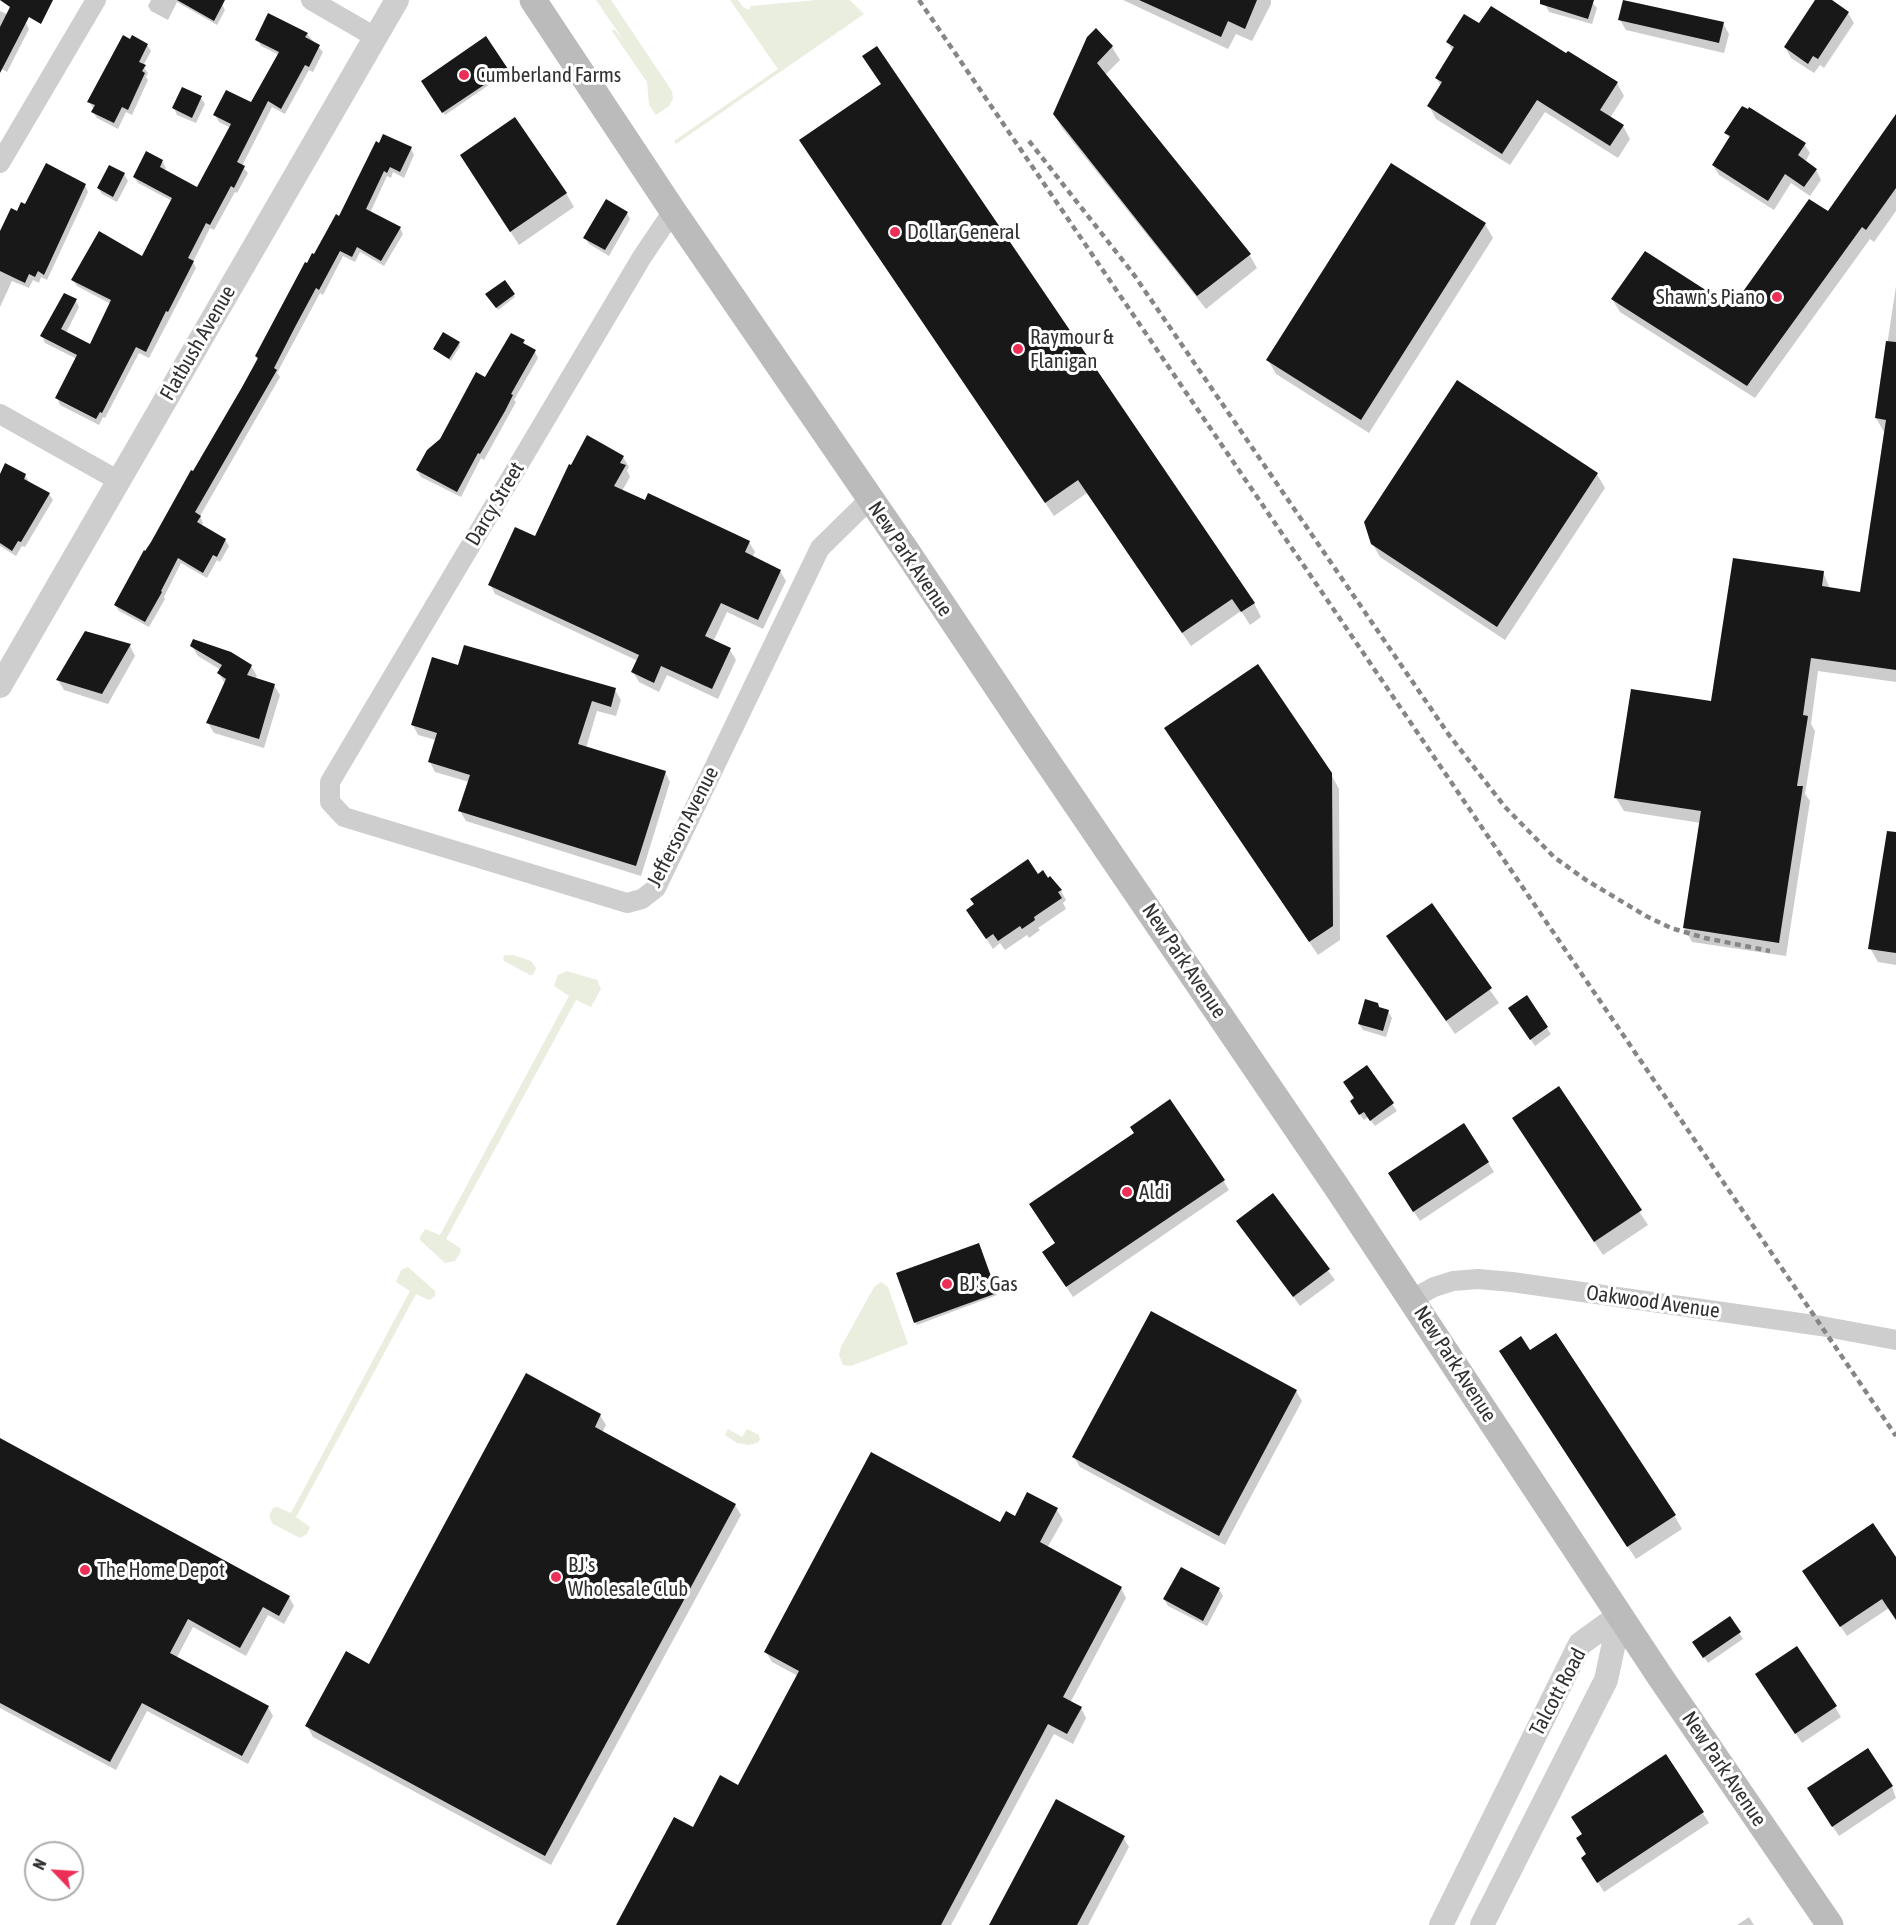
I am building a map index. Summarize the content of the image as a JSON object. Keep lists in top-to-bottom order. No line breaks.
{"streets":{"main road":["New Park Avenue"],"street":["Flatbush Avenue","Darcy Street","Jefferson Avenue","Oakwood Avenue","Talcott Road"]},"crossings":[["Darcy Street","New Park Avenue"],["Darcy Street","Jefferson Avenue"],["New Park Avenue","Jefferson Avenue"],["New Park Avenue","Oakwood Avenue"],["New Park Avenue","Talcott Road"]],"places":["Cumberland Farms","Dollar General","Shawn's Piano","Raymour & Flanigan","Aldi","BJ's Gas","The Home Depot","BJ's Wholesale Club"],"north":"top left"}
